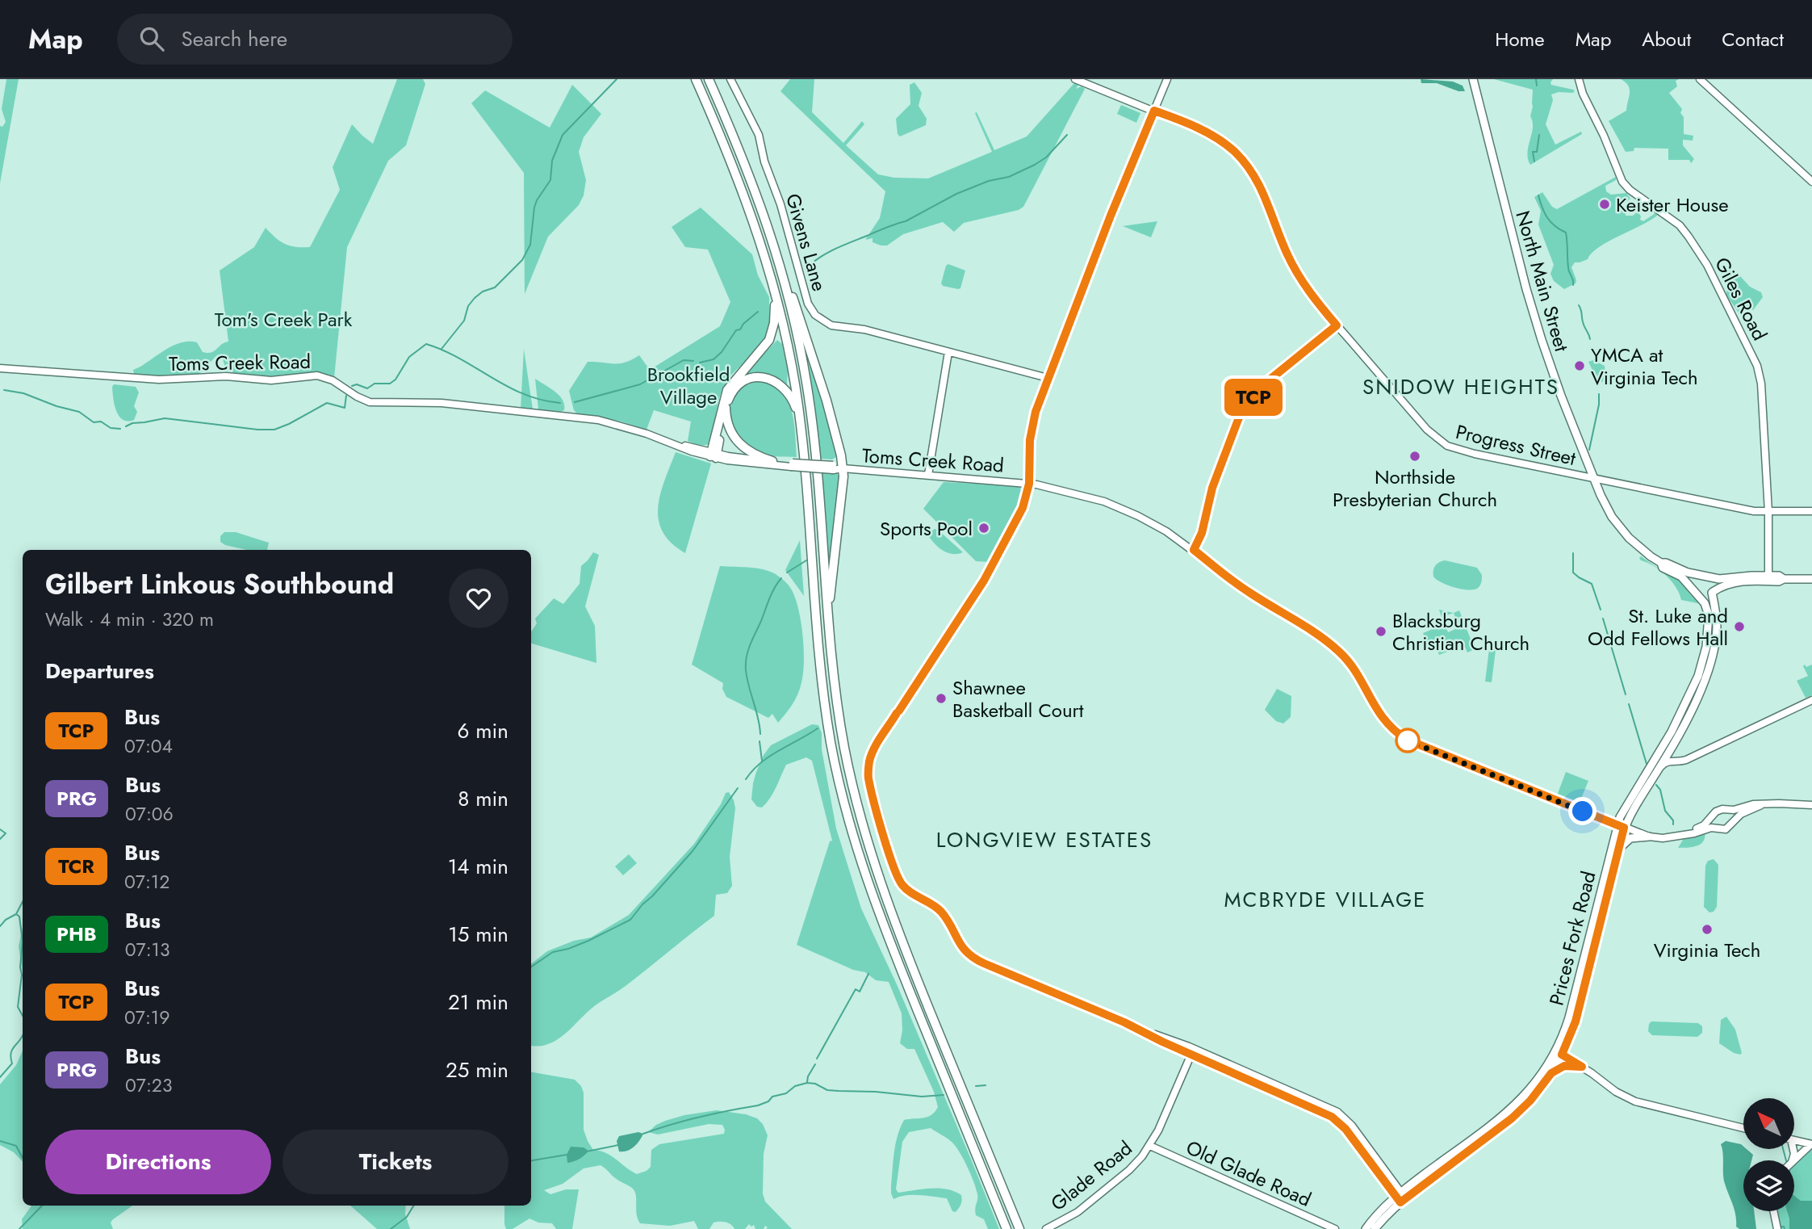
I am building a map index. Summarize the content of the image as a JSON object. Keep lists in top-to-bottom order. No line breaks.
{"streets":{"main road":["North Main Street","Prices Fork Road"],"street":["Givens Lane","Giles Road","Toms Creek Road","Progress Street","Old Glade Road","Glade Road"]},"crossings":[["North Main Street","Progress Street"],["North Main Street","Prices Fork Road"],["Giles Road","Progress Street"],["Toms Creek Road","Prices Fork Road"],["Old Glade Road","Glade Road"]],"districts":["SNIDOW HEIGHTS","LONGVIEW ESTATES","MCBRYDE VILLAGE"],"parks":["Tom's Creek Park","Brookfield Village"],"places":["Keister House","YMCA at Virginia Tech","Northside Presbyterian Church","Sports Pool","St. Luke and Odd Fellows Hall","Blacksburg Christian Church","Shawnee Basketball Court","Virginia Tech"],"lines":["bus line TCP"],"north":"top left","page":{"header":"Map","search":"Search here","nav":["Home","Map","About","Contact"],"on_map":"TCP","heading":[["Gilbert Linkous Southbound","Walk · 4 min · 320 m"],"Departures"],"list":[{"mark":"TCP","name":"Bus","note":"07:04","value":"6 min"},{"mark":"PRG","name":"Bus","note":"07:06","value":"8 min"},{"mark":"TCR","name":"Bus","note":"07:12","value":"14 min"},{"mark":"PHB","name":"Bus","note":"07:13","value":"15 min"},{"mark":"TCP","name":"Bus","note":"07:19","value":"21 min"},{"mark":"PRG","name":"Bus","note":"07:23","value":"25 min"}],"buttons":["Directions","Tickets"]}}
